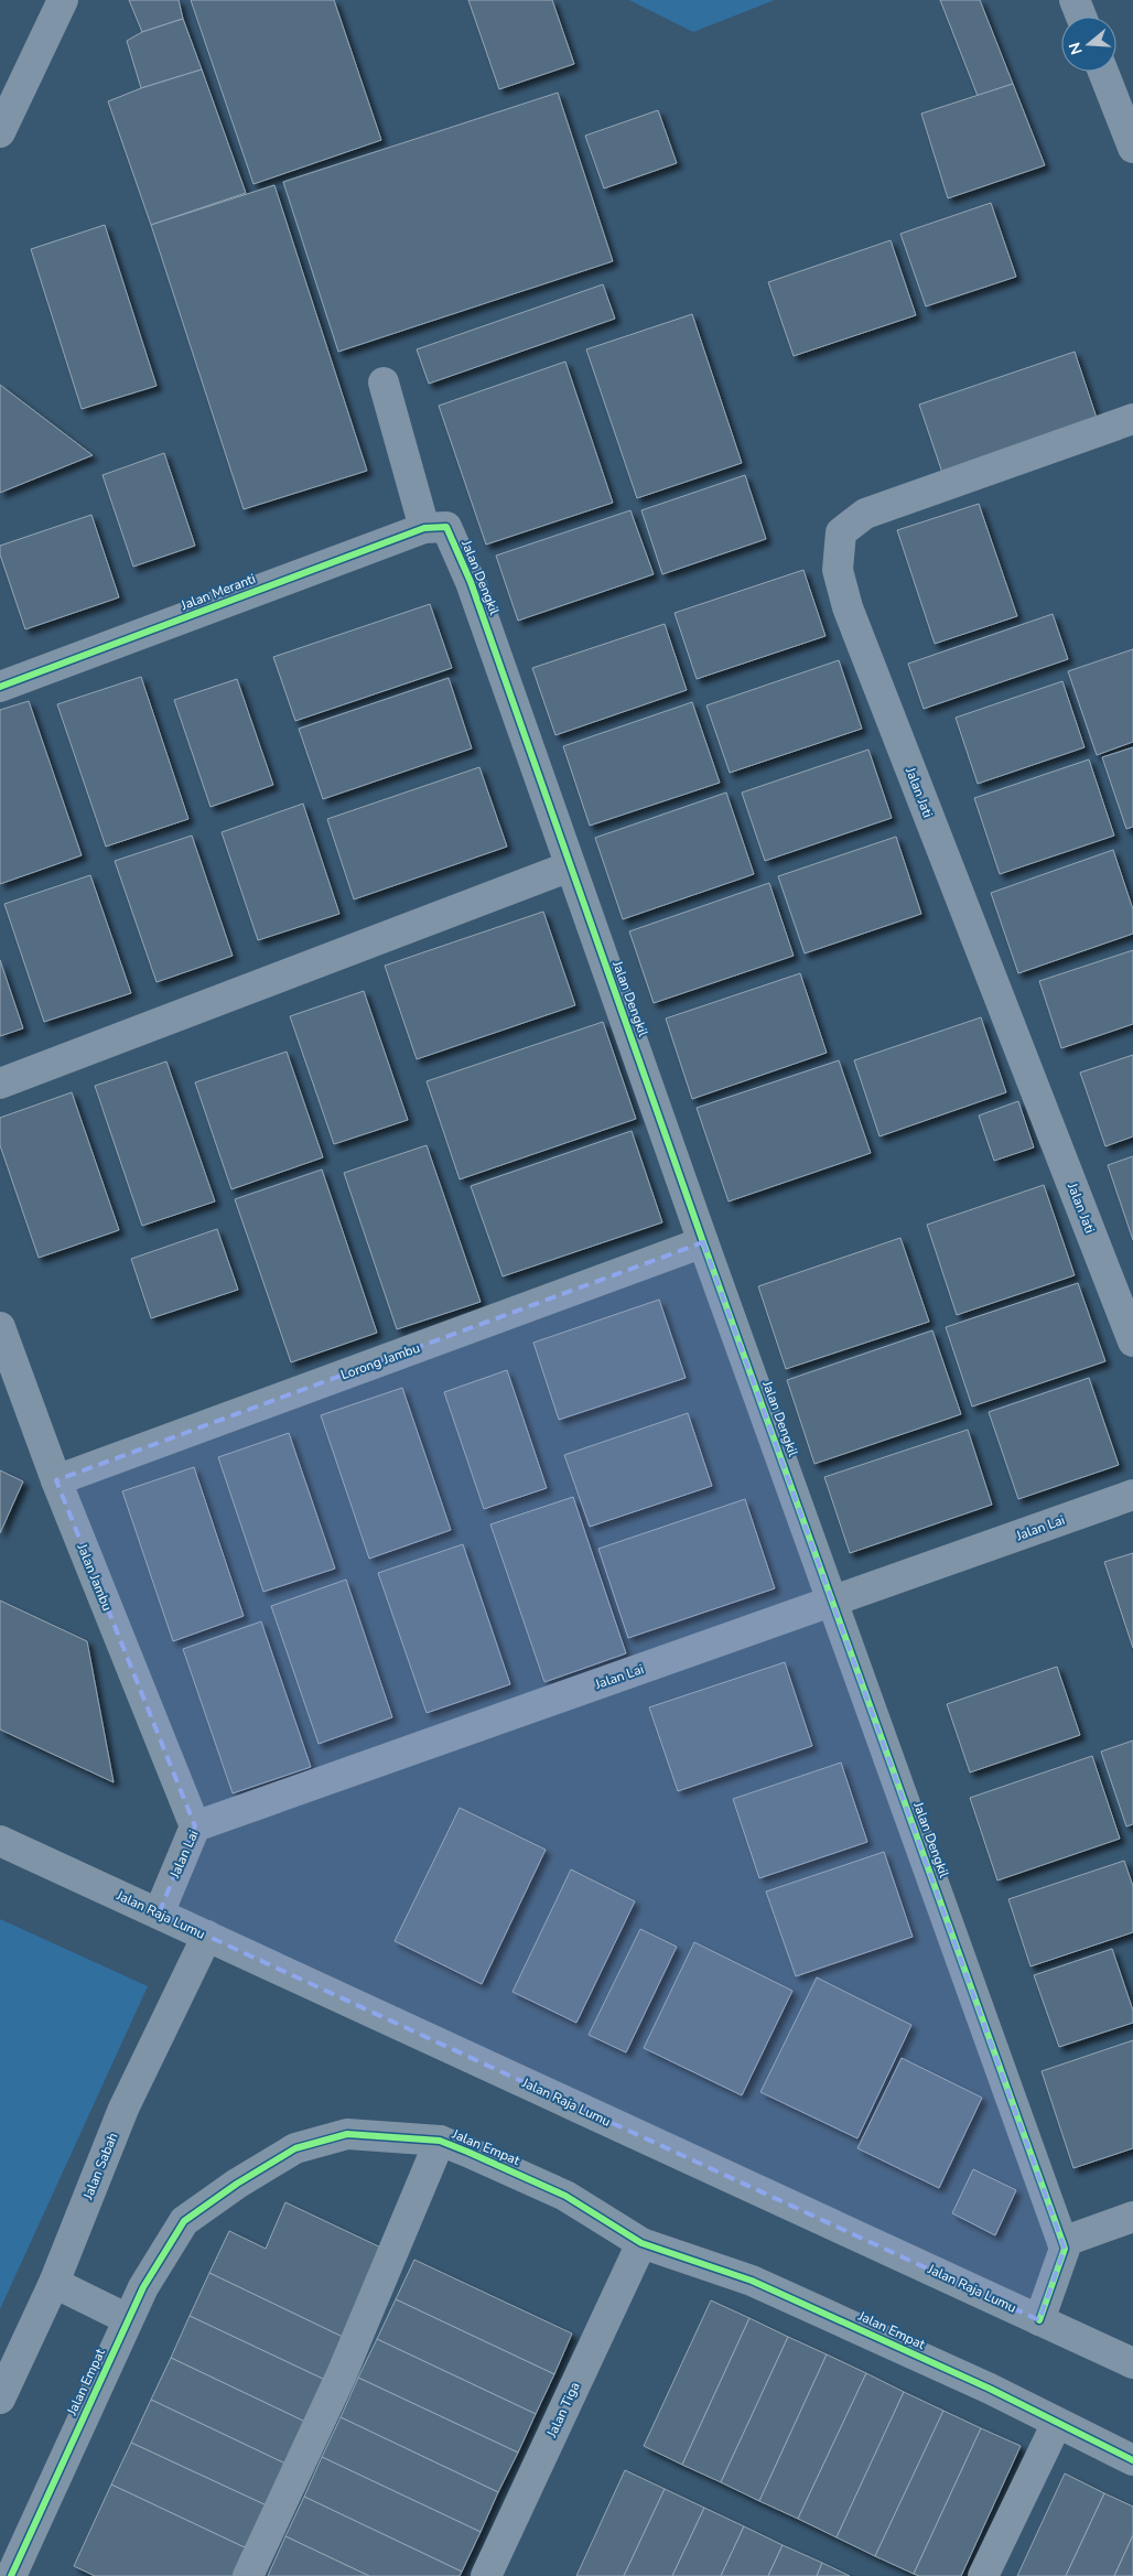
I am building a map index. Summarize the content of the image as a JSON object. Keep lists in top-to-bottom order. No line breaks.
{"streets":{"street":["Jalan Dengkil","Jalan Meranti","Jalan Jati","Lorong Jambu","Jalan Lai","Jalan Jambu","Jalan Raja Lumu","Jalan Empat","Jalan Sabah","Jalan Tiga"]},"crossings":[["Jalan Dengkil","Jalan Meranti"],["Jalan Dengkil","Lorong Jambu"],["Jalan Dengkil","Jalan Lai"],["Jalan Dengkil","Jalan Raja Lumu"],["Lorong Jambu","Jalan Jambu"],["Jalan Lai","Jalan Jambu"],["Jalan Lai","Jalan Raja Lumu"],["Jalan Raja Lumu","Jalan Sabah"],["Jalan Empat","Jalan Tiga"]],"north":"left"}
